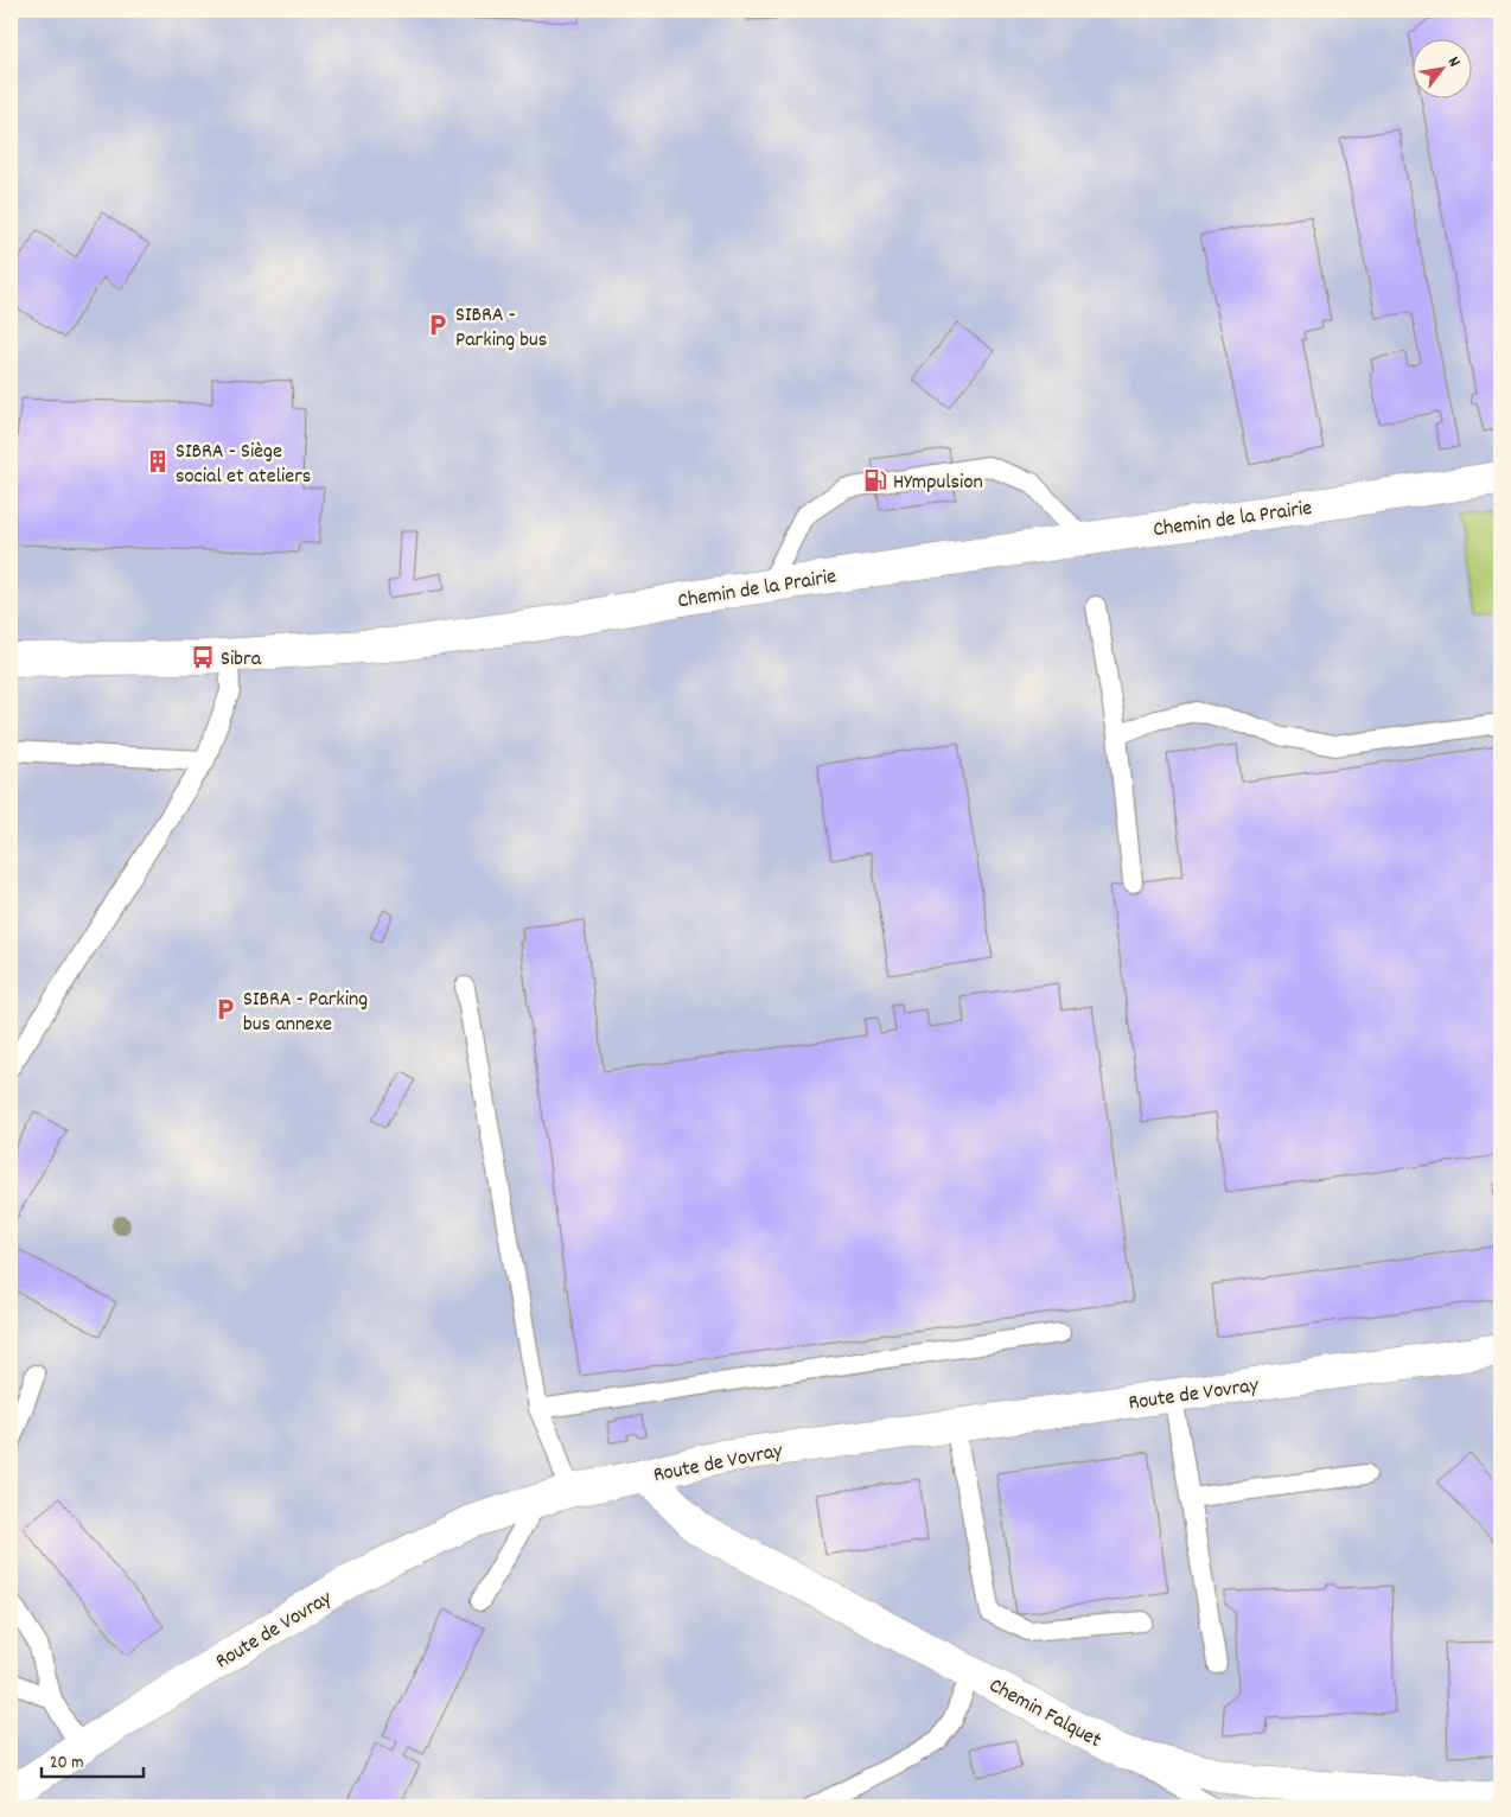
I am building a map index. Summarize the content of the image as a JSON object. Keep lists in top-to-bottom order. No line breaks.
{"streets":{"street":["Chemin de la Prairie","Route de Vovray","Chemin Falquet"]},"crossings":[["Route de Vovray","Chemin Falquet"]],"places":{"parking":["SIBRA - Parking bus","SIBRA - Parking bus annexe"],"building":["SIBRA - Siège social et ateliers"],"fuel station":["HYmpulsion"],"bus stop":["Sibra"]},"scale_bar":"20 m","north":"top right"}
